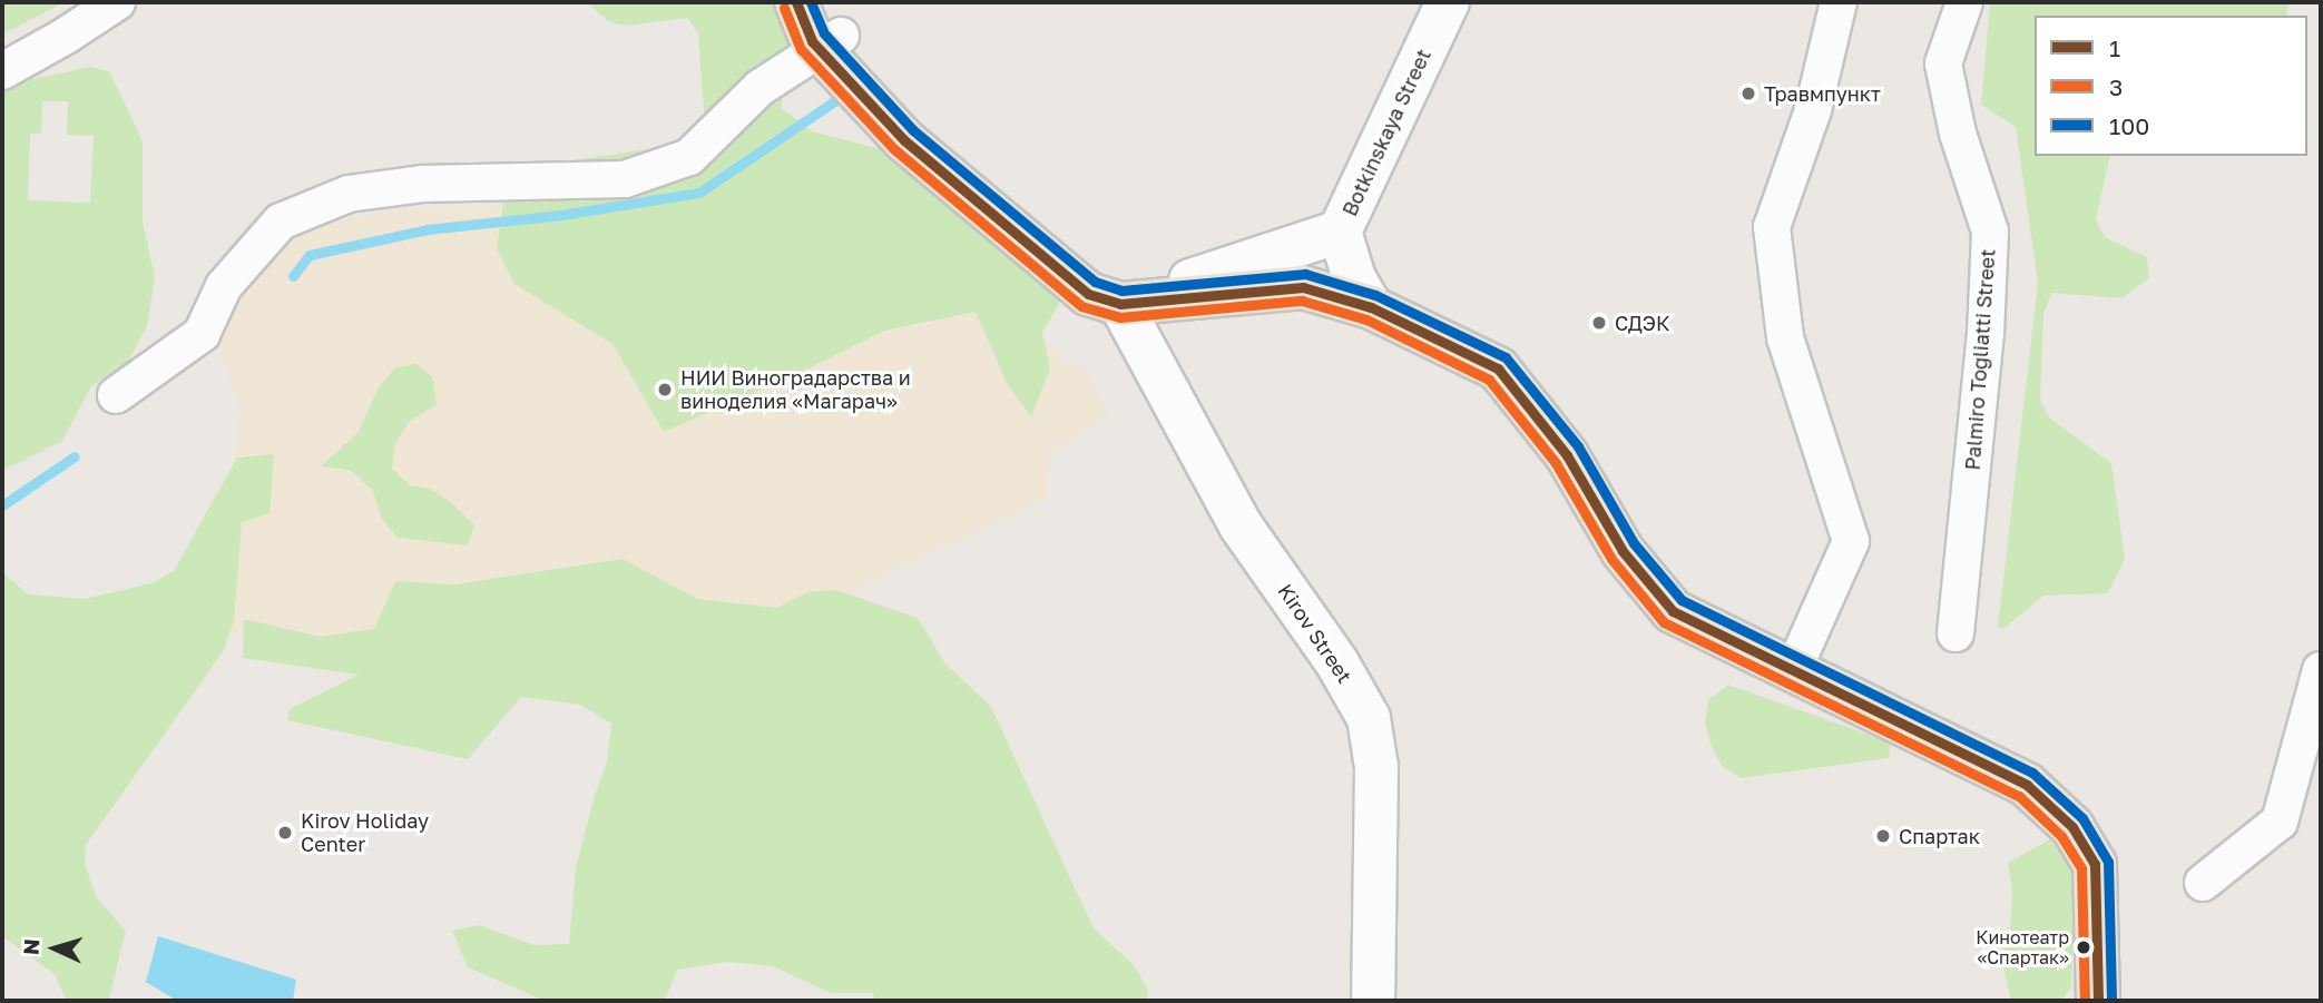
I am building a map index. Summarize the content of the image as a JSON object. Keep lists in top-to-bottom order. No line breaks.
{"streets":{"main road":["Botkinskaya Street","Kirov Street"],"street":["Palmiro Togliatti Street"]},"places":["Травмпункт","СДЭК","НИИ Виноградарства и виноделия «Магарач»","Kirov Holiday Center","Спартак","Кинотеатр «Спартак»"],"lines":["transit line 1","transit line 100","transit line 3"],"legend":["1","3","100"],"north":"left"}
